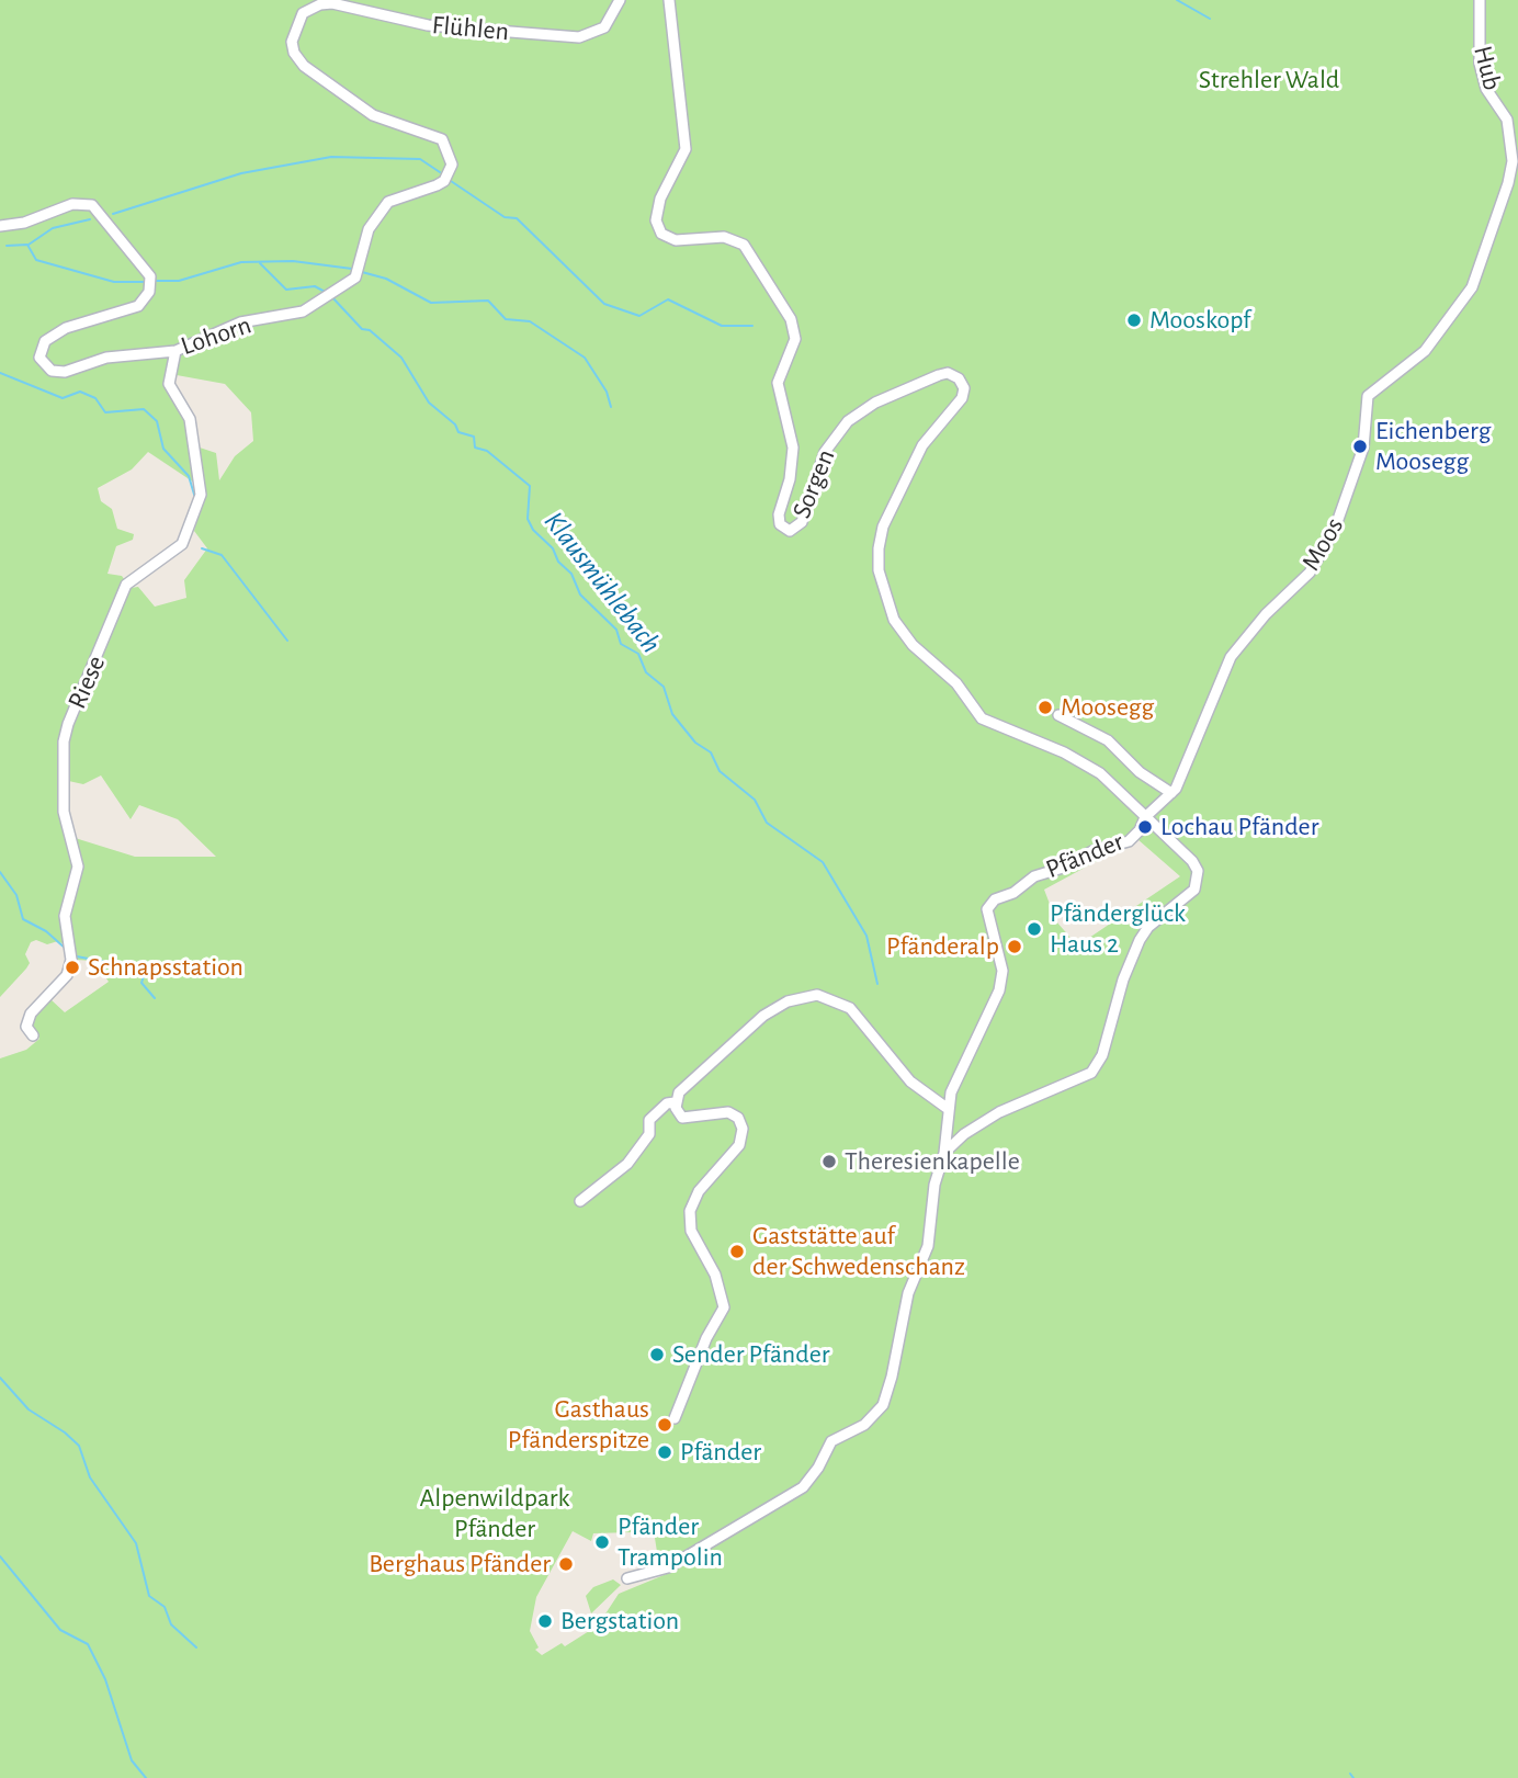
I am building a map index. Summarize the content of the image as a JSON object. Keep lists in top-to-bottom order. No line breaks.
{"streets":{"street":["Flühlen","Hub","Lohorn","Sorgen","Moos","Riese","Pfänder"]},"crossings":[["Flühlen","Lohorn"],["Hub","Moos"],["Lohorn","Riese"],["Sorgen","Moos"],["Sorgen","Pfänder"],["Moos","Pfänder"]],"water":["Klausmühlebach"],"parks":["Strehler Wald","Alpenwildpark Pfänder"],"places":["Mooskopf","Eichenberg Moosegg","Moosegg","Lochau Pfänder","Pfänderglück Haus 2","Pfänderalp","Schnapsstation","Theresienkapelle","Gaststätte auf der Schwedenschanz","Sender Pfänder","Gasthaus Pfänderspitze","Pfänder","Pfänder Trampolin","Berghaus Pfänder","Bergstation"]}
